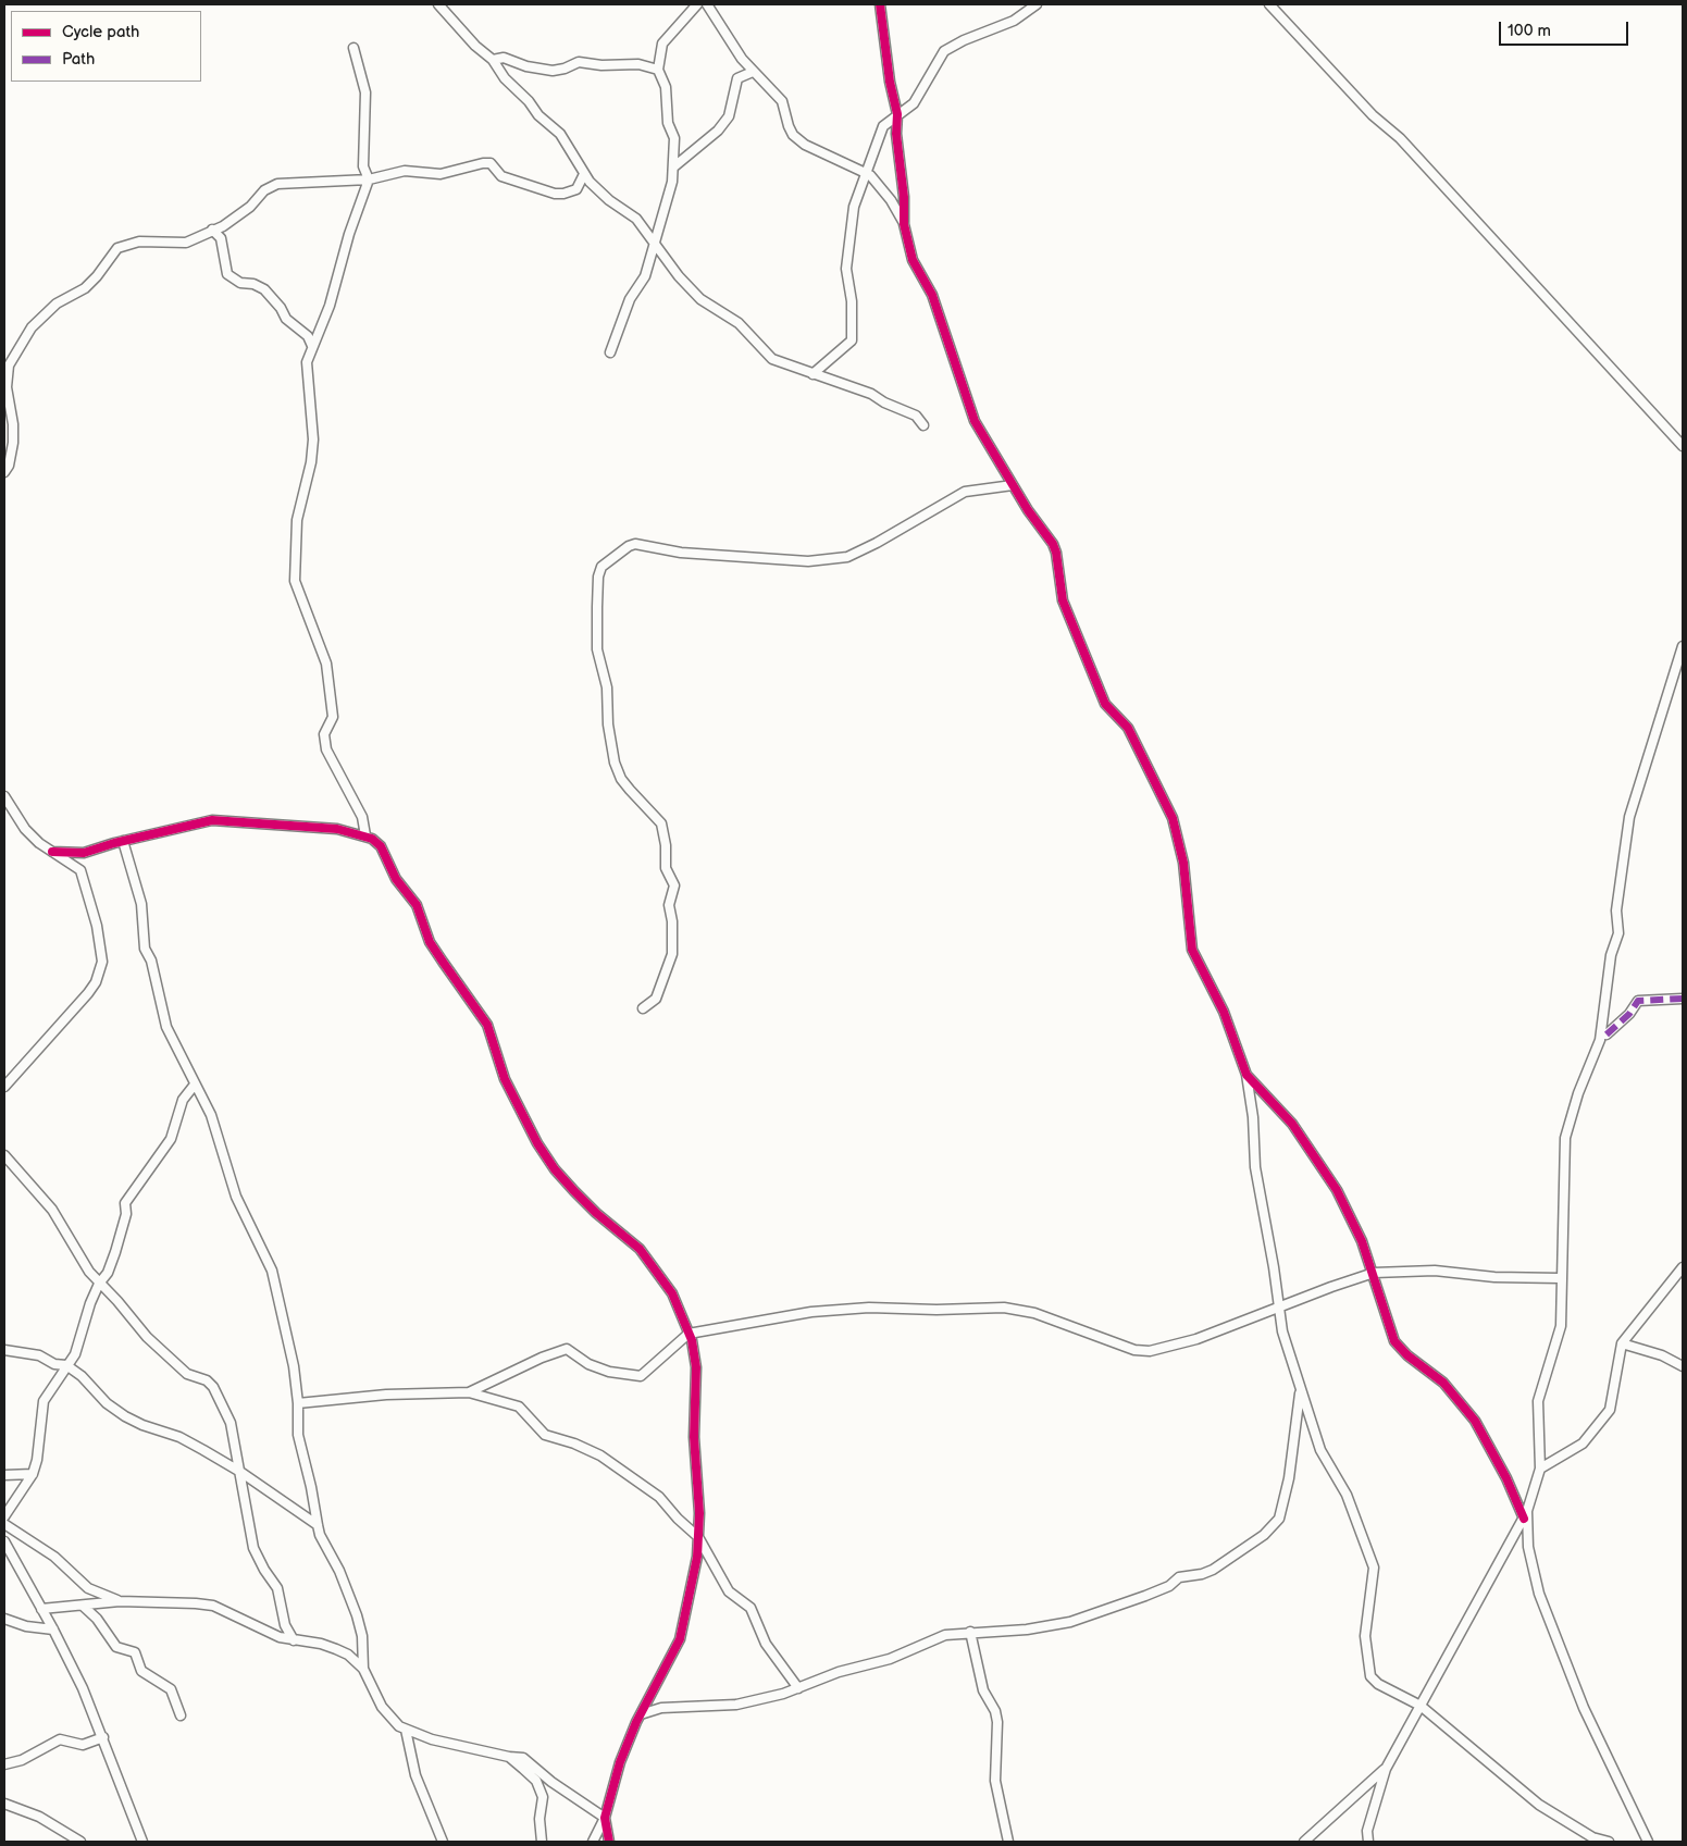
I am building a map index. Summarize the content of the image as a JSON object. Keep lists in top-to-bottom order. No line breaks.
{"legend":["Cycle path","Path"],"scale_bar":"100 m"}
